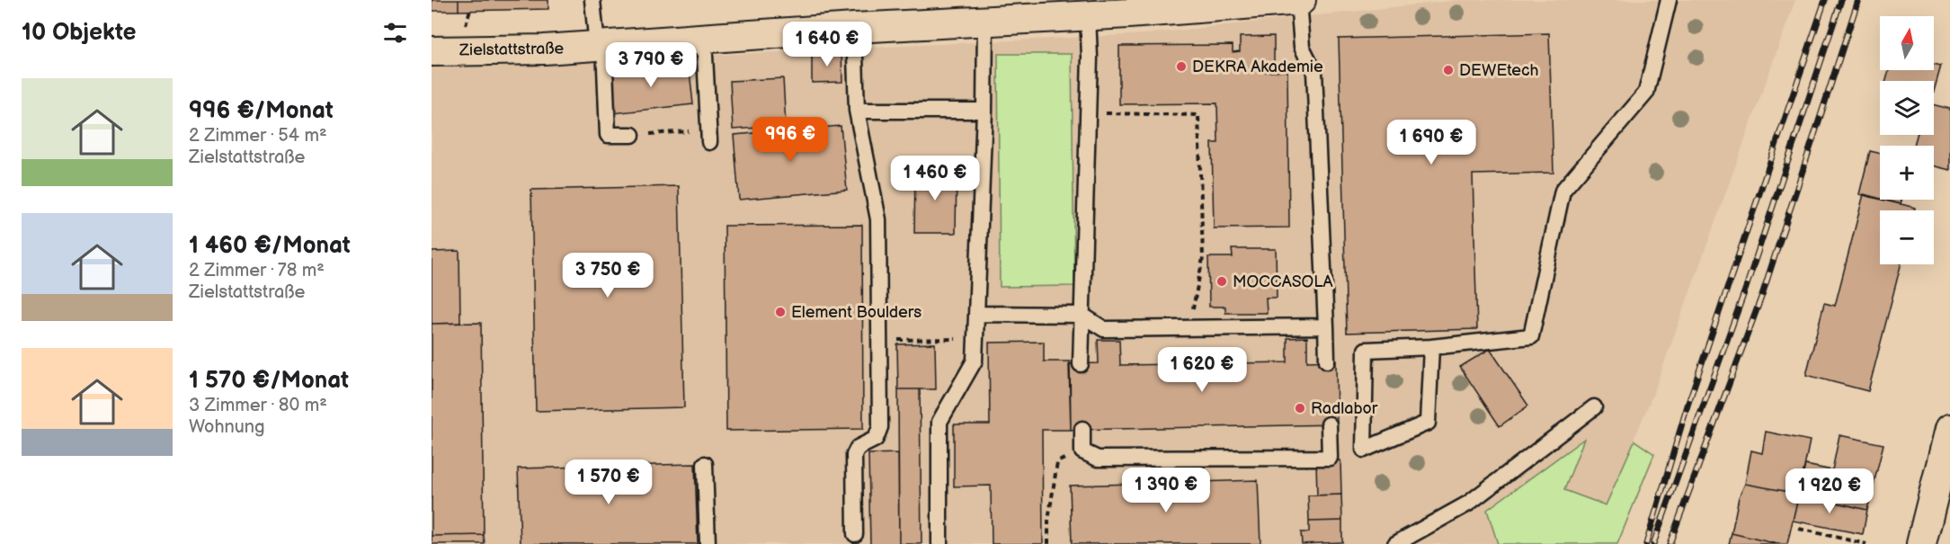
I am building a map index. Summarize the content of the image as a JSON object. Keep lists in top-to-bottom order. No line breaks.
{"streets":{"street":["Zielstattstraße"]},"places":["DEKRA Akademie","DEWEtech","MOCCASOLA","Element Boulders","Radlabor"],"north":"top","page":{"heading":"10 Objekte","map_buttons":["+","−"],"price":["1 640 €","3 790 €","996 €","1 690 €","1 460 €","3 750 €","1 620 €","1 570 €","1 390 €","1 920 €"],"list":[{"name":"996 €/Monat","note":"2 Zimmer · 54 m² · Zielstattstraße"},{"name":"1 460 €/Monat","note":"2 Zimmer · 78 m² · Zielstattstraße"},{"name":"1 570 €/Monat","note":"3 Zimmer · 80 m² · Wohnung"}]}}
